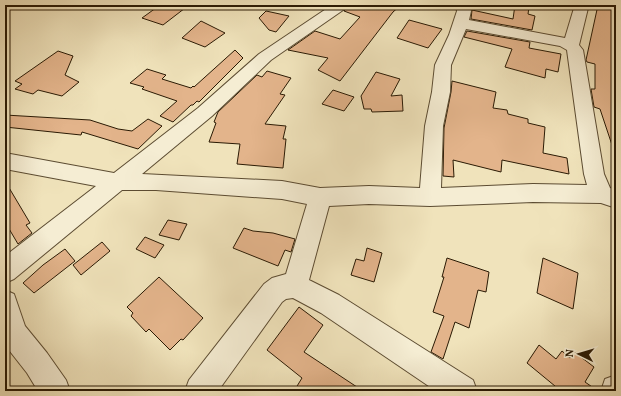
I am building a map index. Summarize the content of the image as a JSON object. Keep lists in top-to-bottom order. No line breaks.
{"north":"left"}
